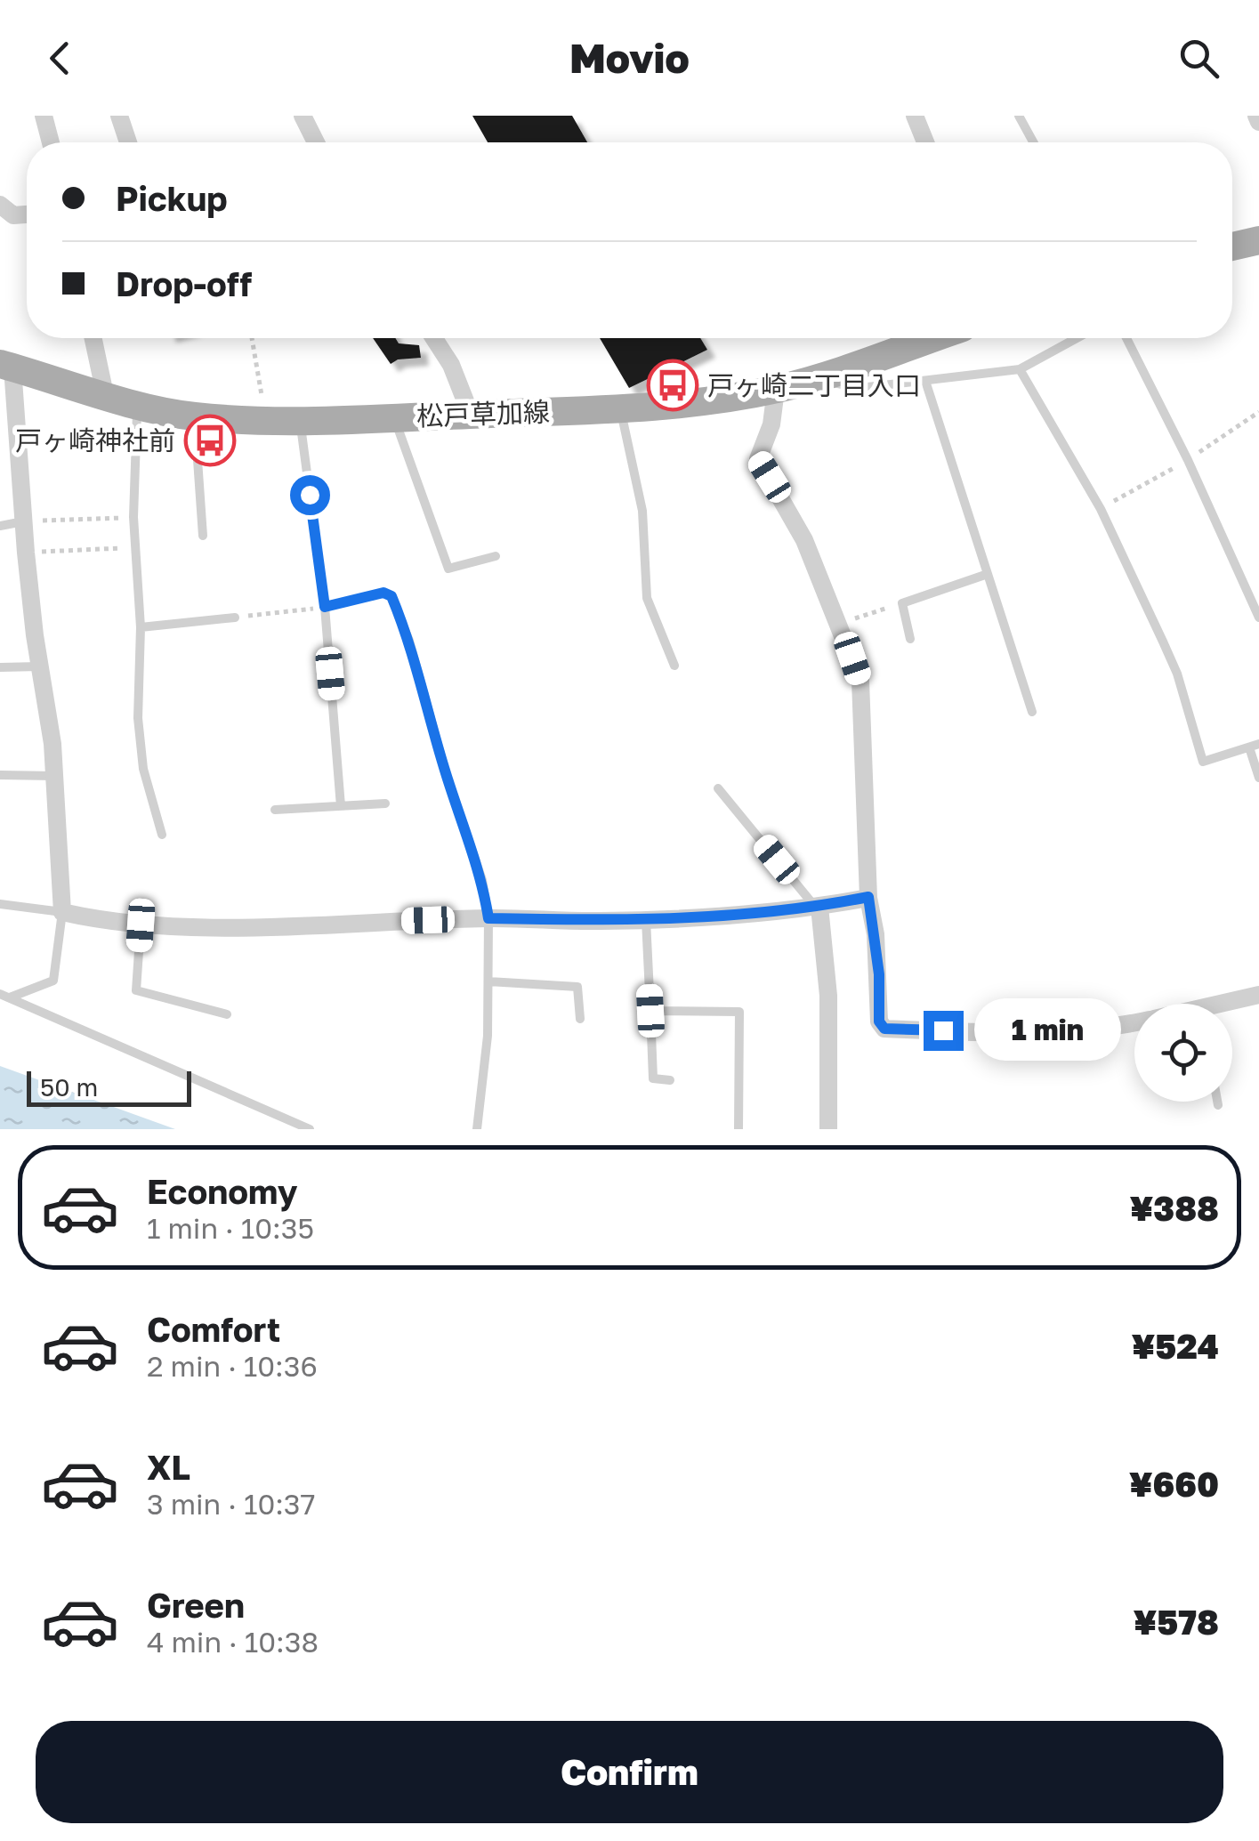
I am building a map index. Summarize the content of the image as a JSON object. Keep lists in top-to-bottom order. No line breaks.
{"streets":{"main road":["松戸草加線"]},"places":{"bus stop":["戸ヶ崎二丁目入口","戸ヶ崎神社前"]},"scale_bar":"50 m","page":{"header":"Movio","banner":["Pickup","Drop-off"],"bubble":"1 min","scale":"50 m","list":[{"name":"Economy","note":"1 min · 10:35","value":"¥388"},{"name":"Comfort","note":"2 min · 10:36","value":"¥524"},{"name":"XL","note":"3 min · 10:37","value":"¥660"},{"name":"Green","note":"4 min · 10:38","value":"¥578"}],"buttons":"Confirm"}}
